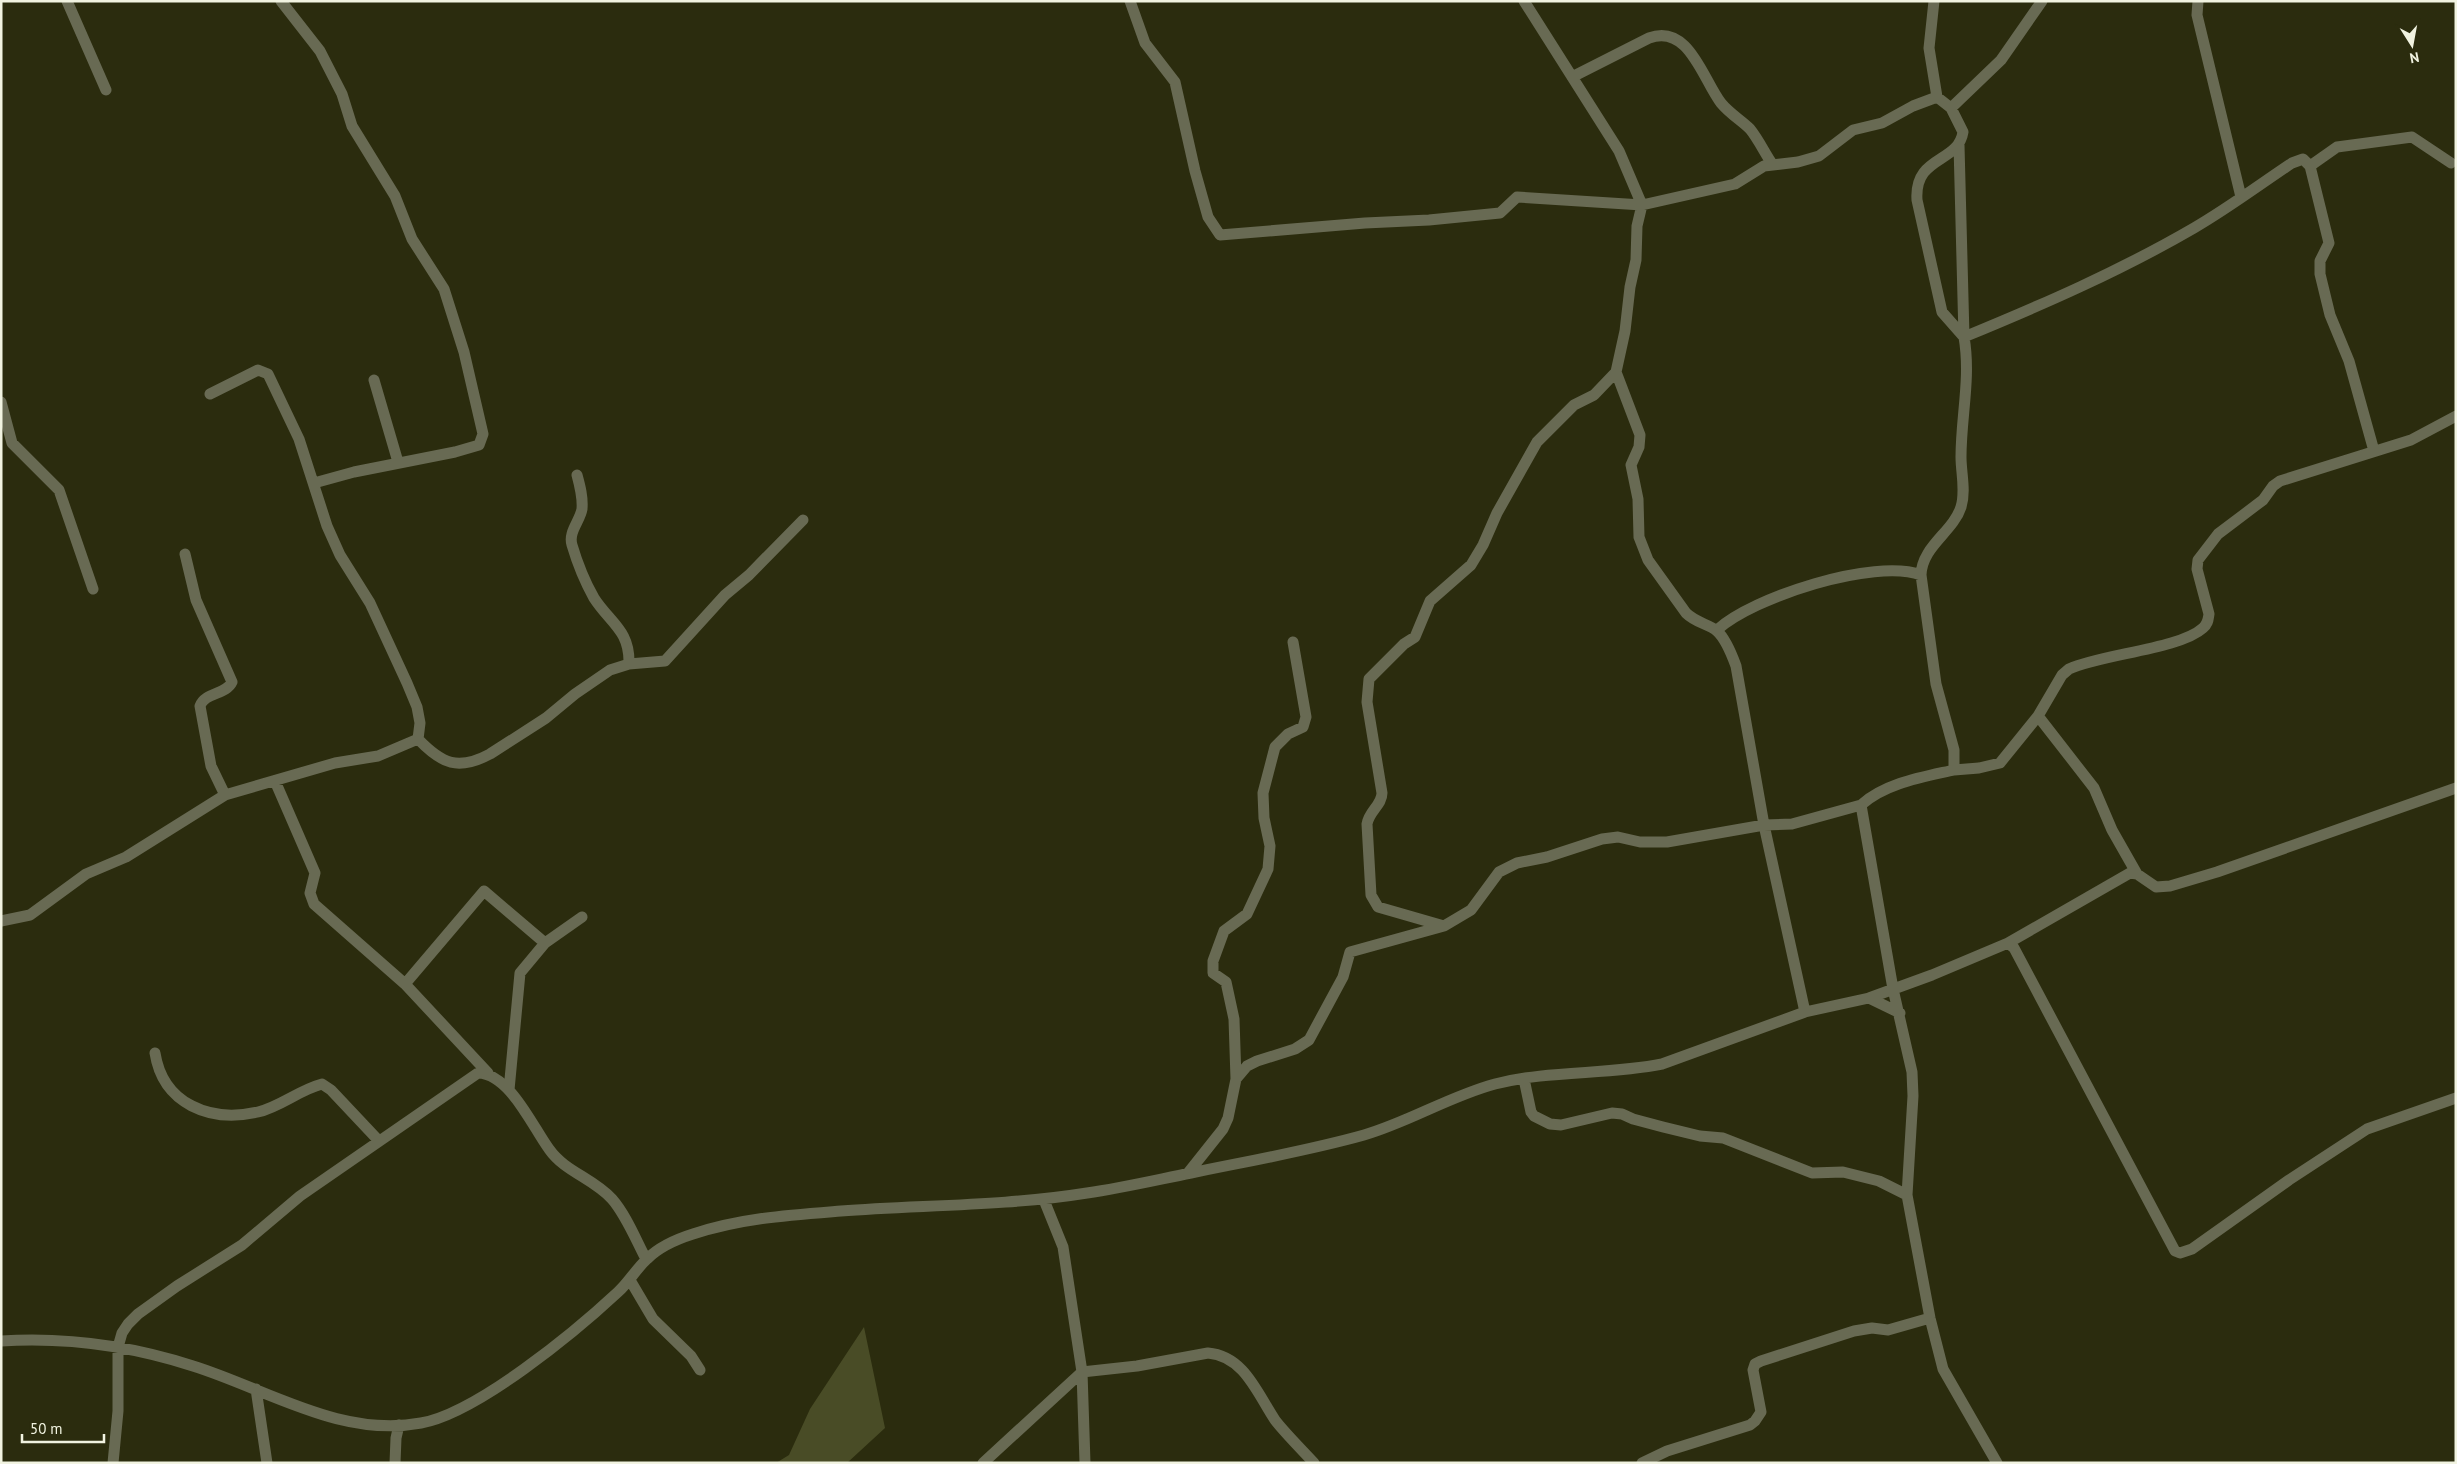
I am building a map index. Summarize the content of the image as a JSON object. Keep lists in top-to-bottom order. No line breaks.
{"scale_bar":"50 m","north":"bottom"}
